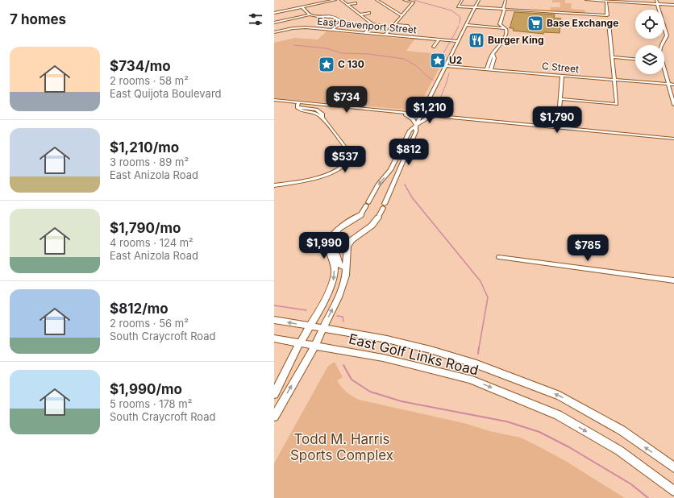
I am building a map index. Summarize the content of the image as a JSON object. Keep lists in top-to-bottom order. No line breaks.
{"streets":{"main road":["East Golf Links Road"],"street":["East Davenport Street","C Street"]},"parks":["Todd M. Harris Sports Complex"],"places":{"supermarket":["Base Exchange"],"restaurant":["Burger King"],"place":["U2","C 130"]},"page":{"heading":"7 homes","list":[{"name":"$734/mo","note":"2 rooms · 58 m² · East Quijota Boulevard"},{"name":"$1,210/mo","note":"3 rooms · 89 m² · East Anizola Road"},{"name":"$1,790/mo","note":"4 rooms · 124 m² · East Anizola Road"},{"name":"$812/mo","note":"2 rooms · 56 m² · South Craycroft Road"},{"name":"$1,990/mo","note":"5 rooms · 178 m² · South Craycroft Road"}],"price":["$734","$1,210","$1,790","$812","$537","$1,990","$785"]}}
